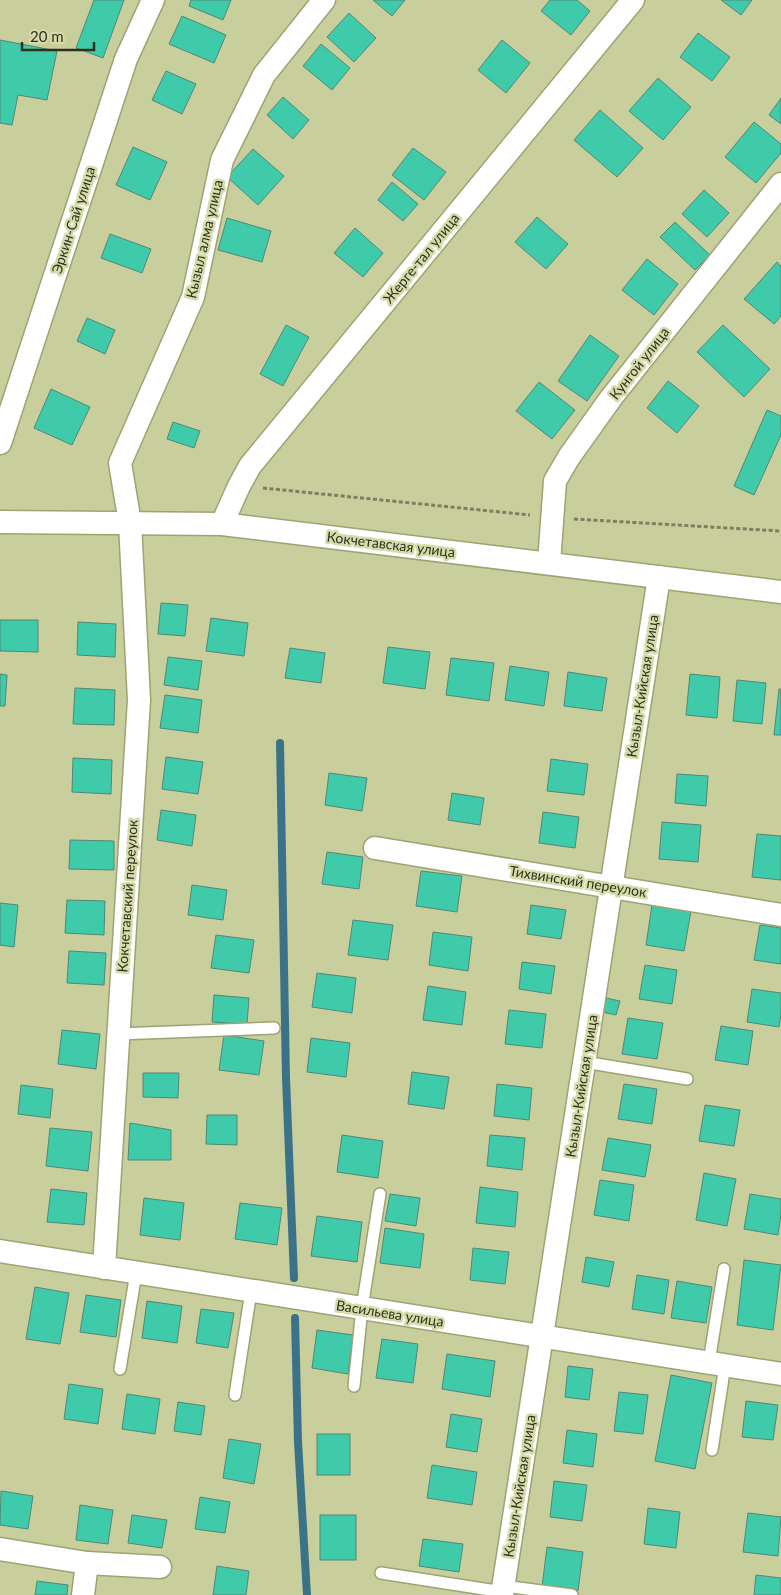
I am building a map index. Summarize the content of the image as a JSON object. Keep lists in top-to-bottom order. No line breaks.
{"streets":{"street":["Эркин-Сай улица","Кызыл алма улица","Жерге-тал улица","Кунгой улица","Кокчетавская улица","Кызыл-Кийская улица","Тихвинский переулок","Кокчетавский переулок","Васильева улица"]},"crossings":[["Кызыл алма улица","Кокчетавская улица"],["Кызыл алма улица","Кокчетавский переулок"],["Жерге-тал улица","Кокчетавская улица"],["Кунгой улица","Кокчетавская улица"],["Кокчетавская улица","Кызыл-Кийская улица"],["Кокчетавская улица","Кокчетавский переулок"],["Кызыл-Кийская улица","Тихвинский переулок"],["Кызыл-Кийская улица","Васильева улица"],["Кокчетавский переулок","Васильева улица"]],"scale_bar":"20 m"}
